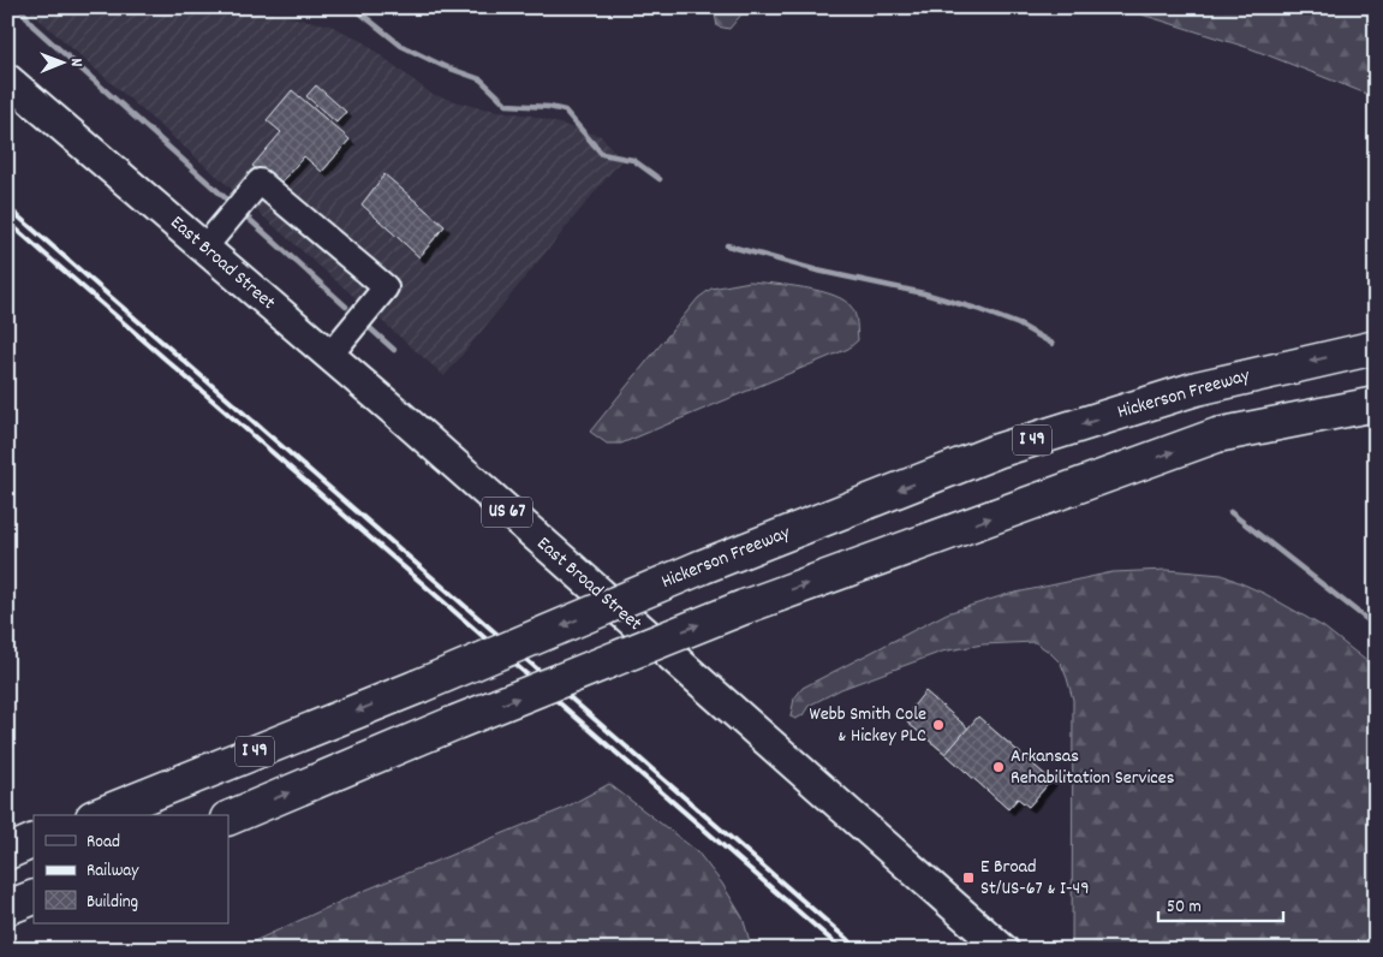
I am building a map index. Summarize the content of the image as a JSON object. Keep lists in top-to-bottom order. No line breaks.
{"streets":{"highway":["Hickerson Freeway","I 49"],"main road":["East Broad Street","US 67"]},"places":{"other":["Webb Smith Cole & Hickey PLC","Arkansas Rehabilitation Services"],"transit":["E Broad St/US-67 & I-49"]},"legend":["Road","Railway","Building"],"scale_bar":"50 m","north":"right"}
